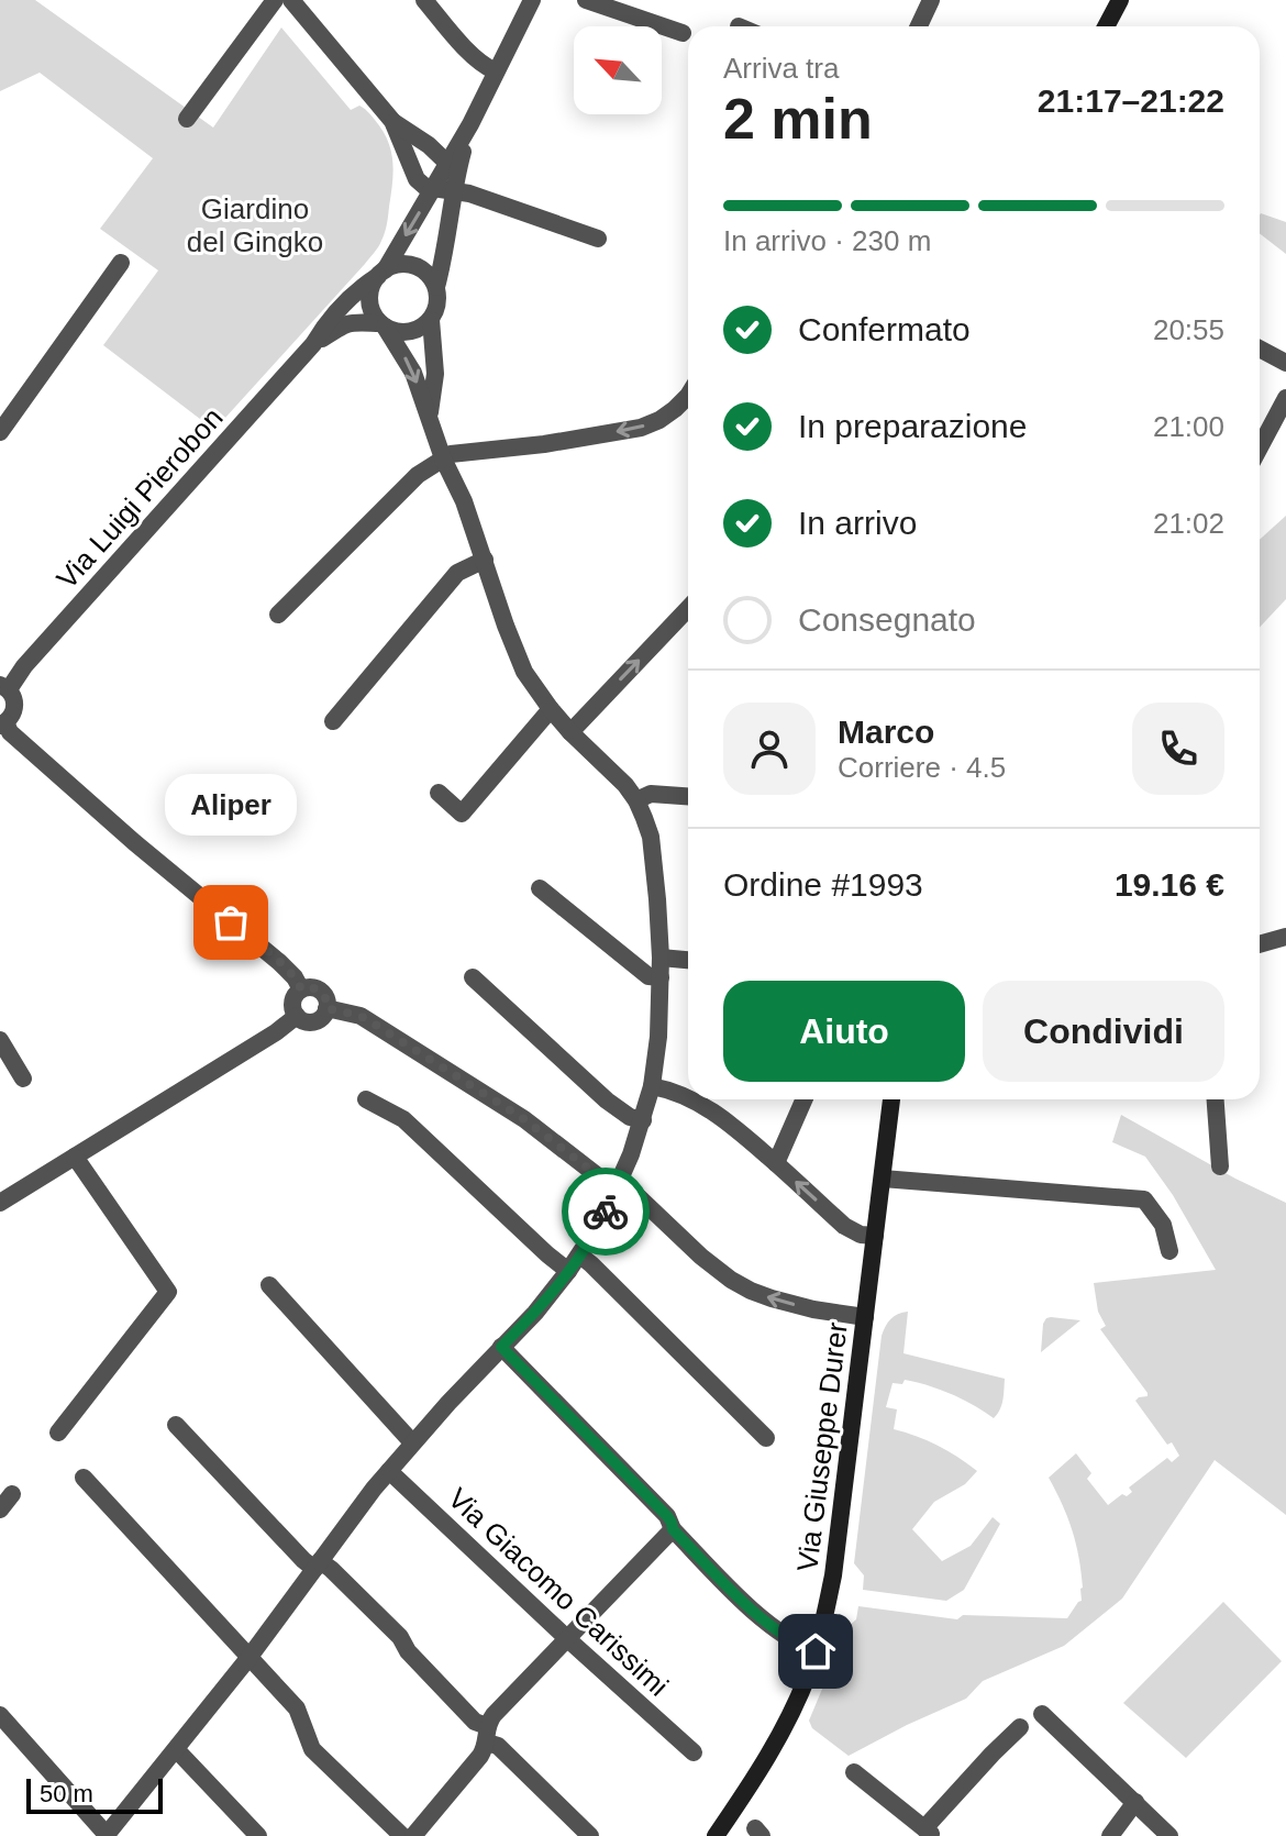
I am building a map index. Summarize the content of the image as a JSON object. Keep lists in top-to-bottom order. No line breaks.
{"streets":{"street":["Via Luigi Pierobon","Via Giuseppe Durer","Via Giacomo Carissimi"]},"parks":["Giardino del Gingko"],"places":["Aliper"],"scale_bar":"50 m","north":"top left","page":{"heading":["2 min","Arriva tra","21:17–21:22"],"panel":["Marco","Corriere · 4.5","Ordine #1993","19.16 €"],"bar":"In arrivo · 230 m","list":[["Confermato","20:55"],["In preparazione","21:00"],["In arrivo","21:02"],"Consegnato"],"bubble":"Aliper","buttons":["Aiuto","Condividi"],"scale":"50 m"}}
